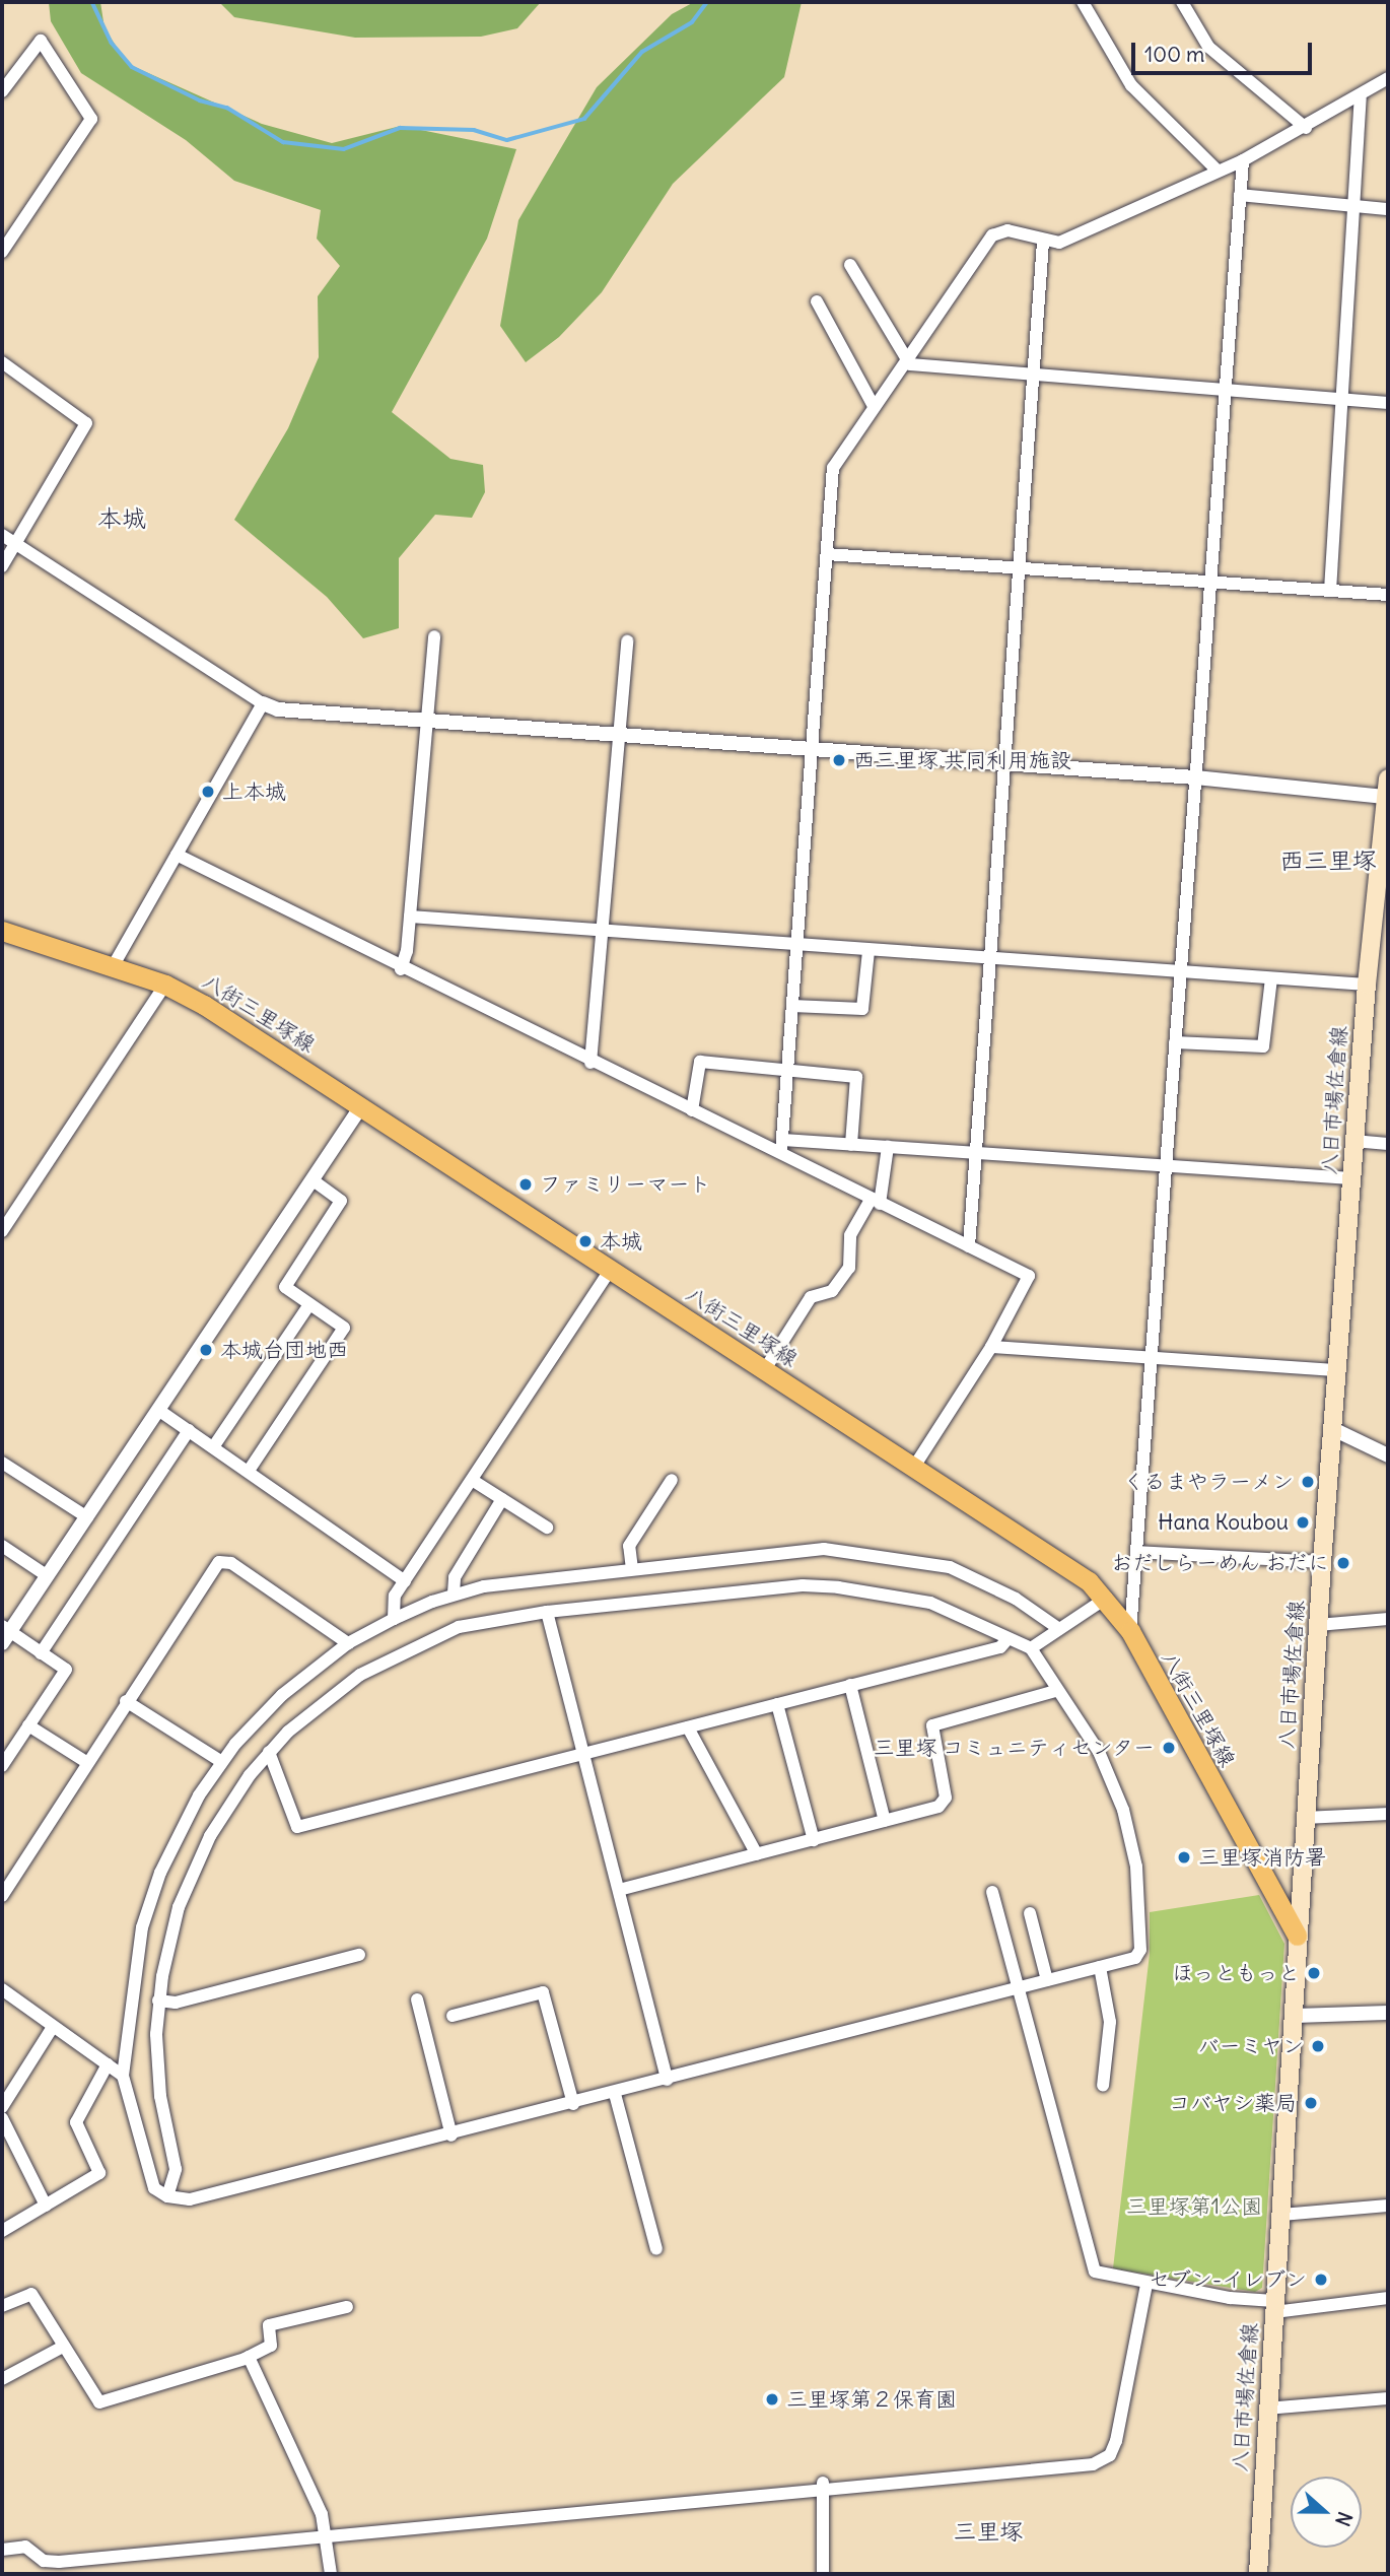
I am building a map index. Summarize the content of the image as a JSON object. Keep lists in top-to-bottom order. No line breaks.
{"streets":{"main road":["八街三里塚線","八日市場佐倉線"]},"crossings":[["八街三里塚線","八日市場佐倉線"]],"districts":["本城","西三里塚","三里塚"],"parks":["三里塚第1公園"],"places":["西三里塚 共同利用施設","上本城","ファミリーマート","本城","本城台団地西","くるまやラーメン","Hana Koubou","おだしらーめん おだに","三里塚 コミュニティセンター","三里塚消防署","ほっともっと","バーミヤン","コバヤシ薬局","セブン-イレブン","三里塚第２保育園"],"scale_bar":"100 m","north":"right"}
